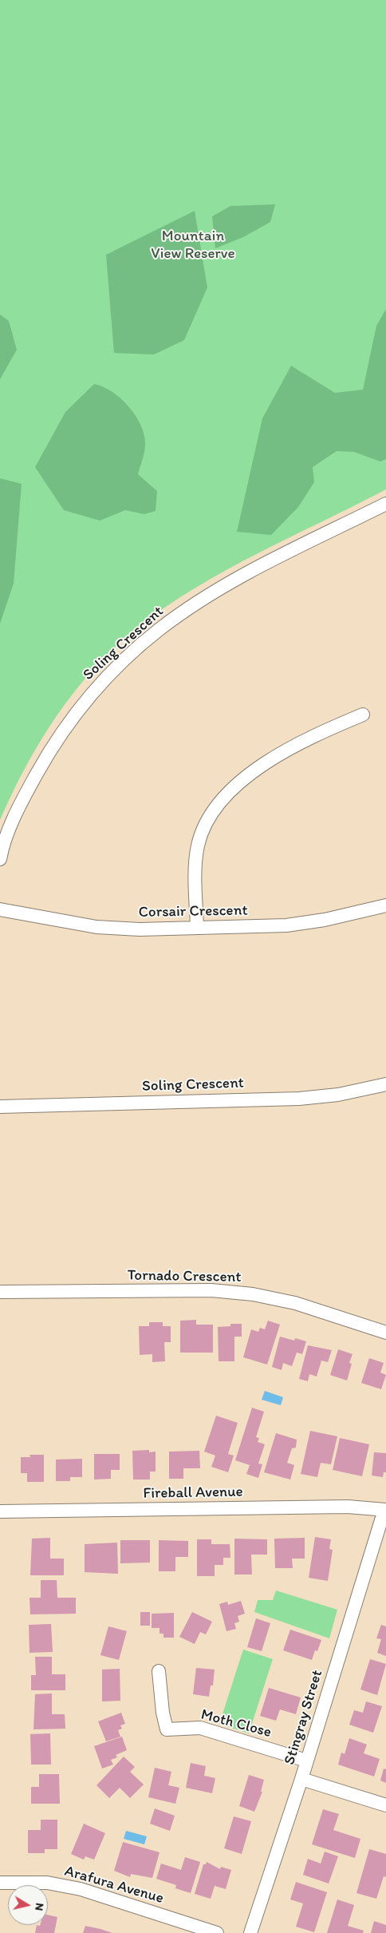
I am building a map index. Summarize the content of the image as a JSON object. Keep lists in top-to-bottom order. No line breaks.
{"streets":{"street":["Soling Crescent","Corsair Crescent","Tornado Crescent","Fireball Avenue","Stingray Street","Moth Close","Arafura Avenue"]},"crossings":[["Fireball Avenue","Stingray Street"],["Stingray Street","Moth Close"]],"parks":["Mountain View Reserve"],"north":"right"}
